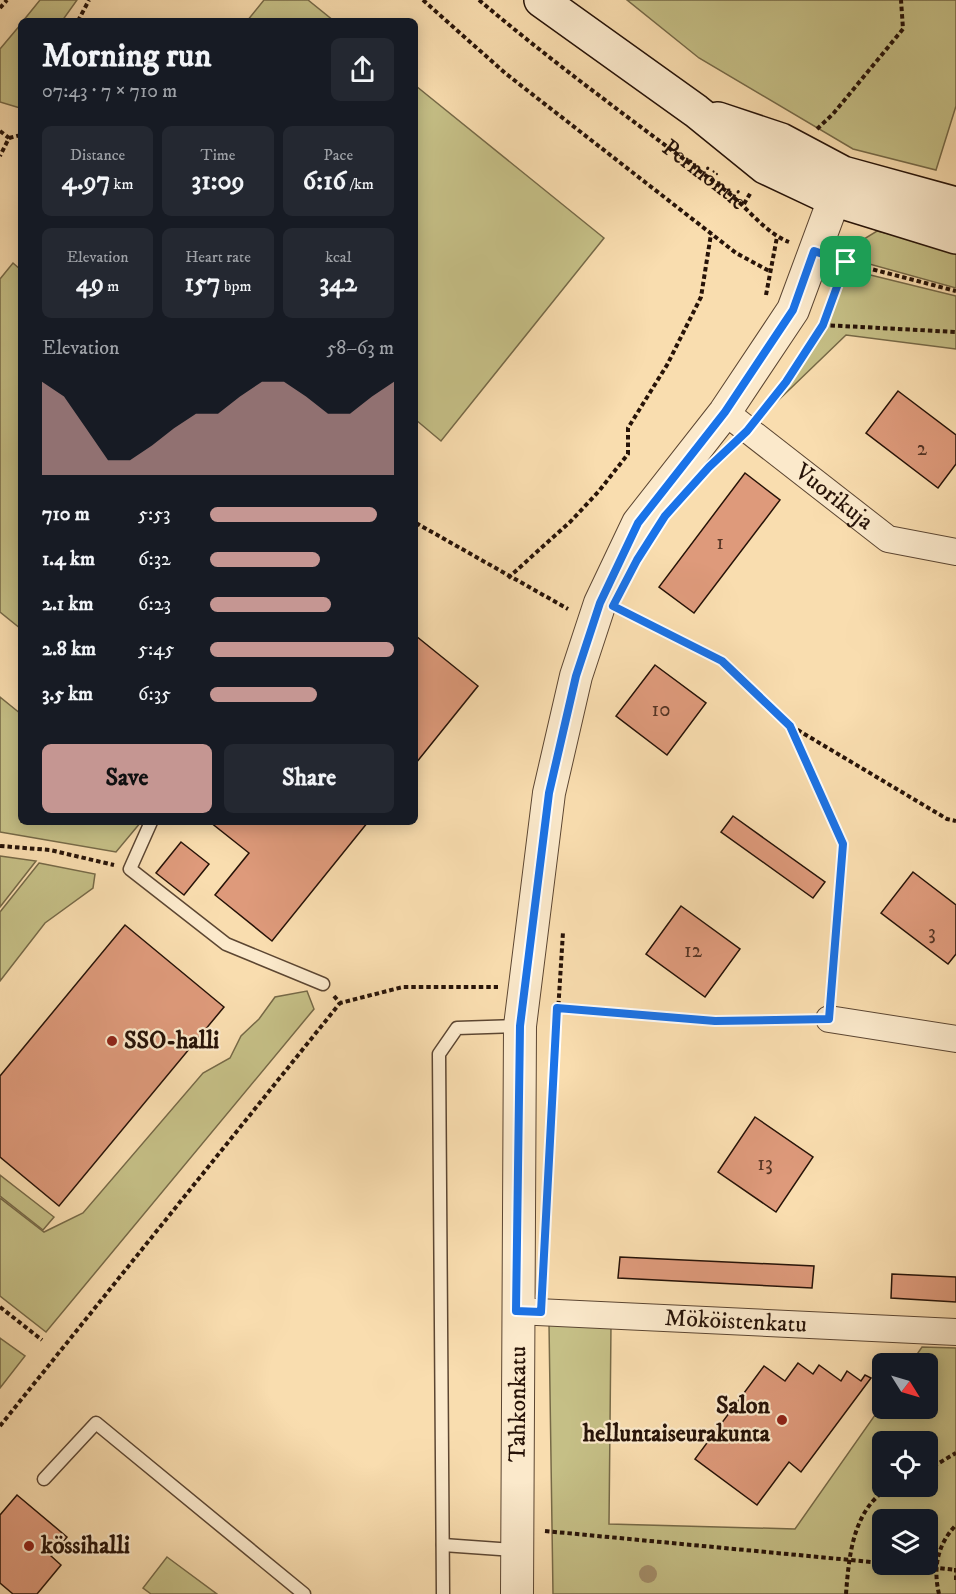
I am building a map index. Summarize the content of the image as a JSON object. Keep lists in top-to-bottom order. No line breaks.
{"streets":{"main road":["Perniöntie"],"street":["Vuorikuja","Mököistenkatu","Tahkonkatu"]},"crossings":[["Perniöntie","Tahkonkatu"],["Vuorikuja","Tahkonkatu"],["Mököistenkatu","Tahkonkatu"]],"places":["SSO-halli","Salon helluntaiseurakunta","kössihalli"],"house_numbers":["2","1","10","3","12","13"],"north":"bottom right","page":{"heading":["Morning run","07:43 · 7 × 710 m"],"stats":[["Distance","4.97 km"],["Time","31:09"],["Pace","6:16 /km"],["Elevation","49 m"],["Heart rate","157 bpm"],["kcal","342"]],"chart":["Elevation","58–63 m"],"list":[{"name":"710 m","note":"5:53"},{"name":"1.4 km","note":"6:32"},{"name":"2.1 km","note":"6:23"},{"name":"2.8 km","note":"5:45"},{"name":"3.5 km","note":"6:35"}],"buttons":["Save","Share"]}}
